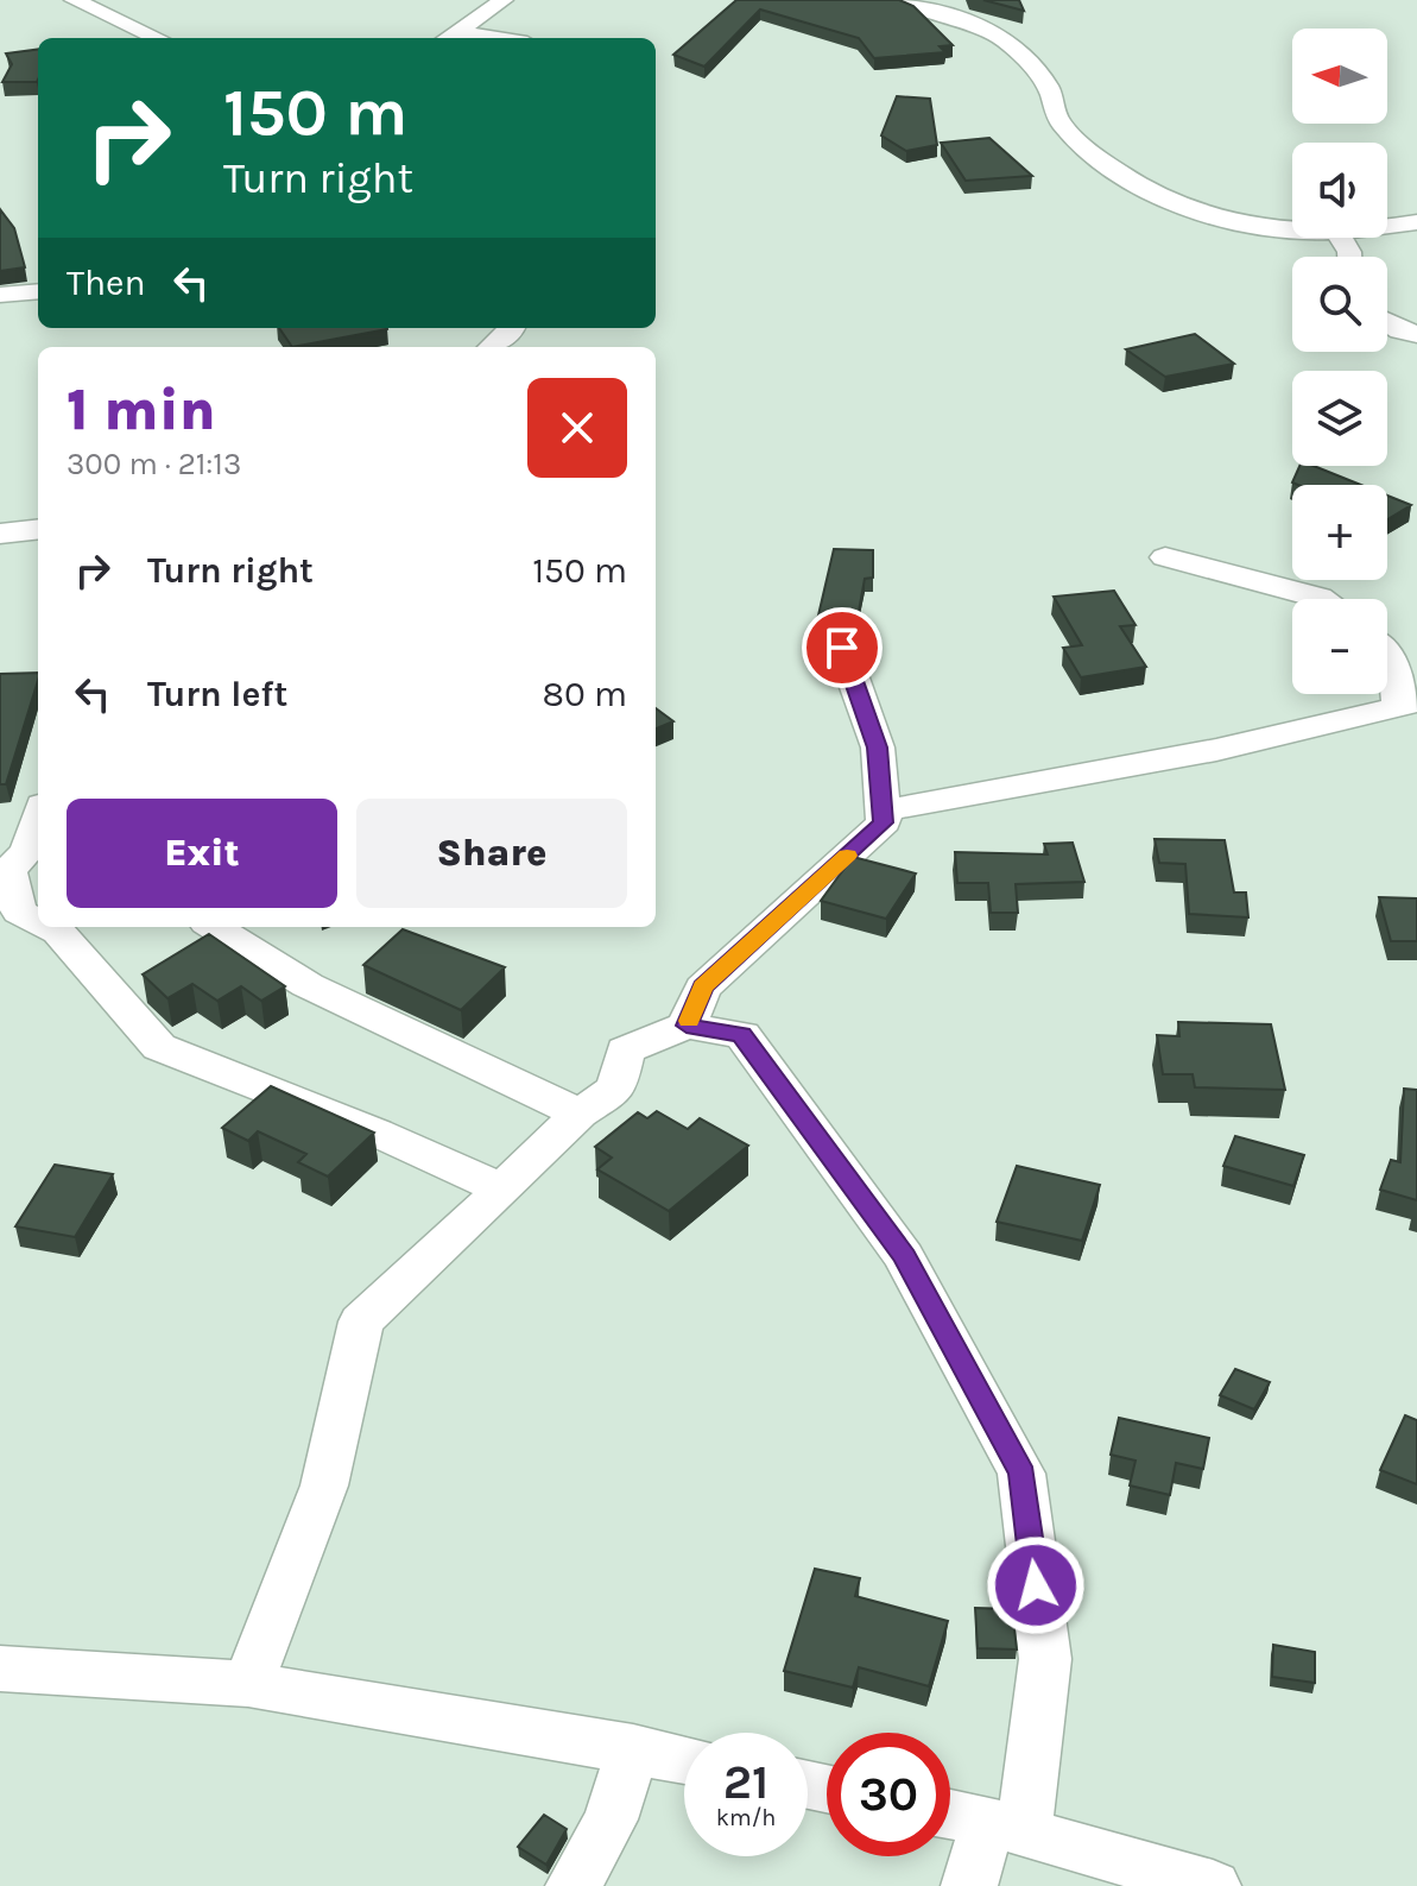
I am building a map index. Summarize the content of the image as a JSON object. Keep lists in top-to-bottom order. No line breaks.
{"north":"left","page":{"map_buttons":["+","−"],"turn":["150 m","Turn right"],"then":"Then","heading":["1 min","300 m · 21:13"],"list":[{"name":"Turn right","value":"150 m"},{"name":"Turn left","value":"80 m"}],"buttons":["Exit","Share"],"speed":"21 km/h","limit":"30"}}
